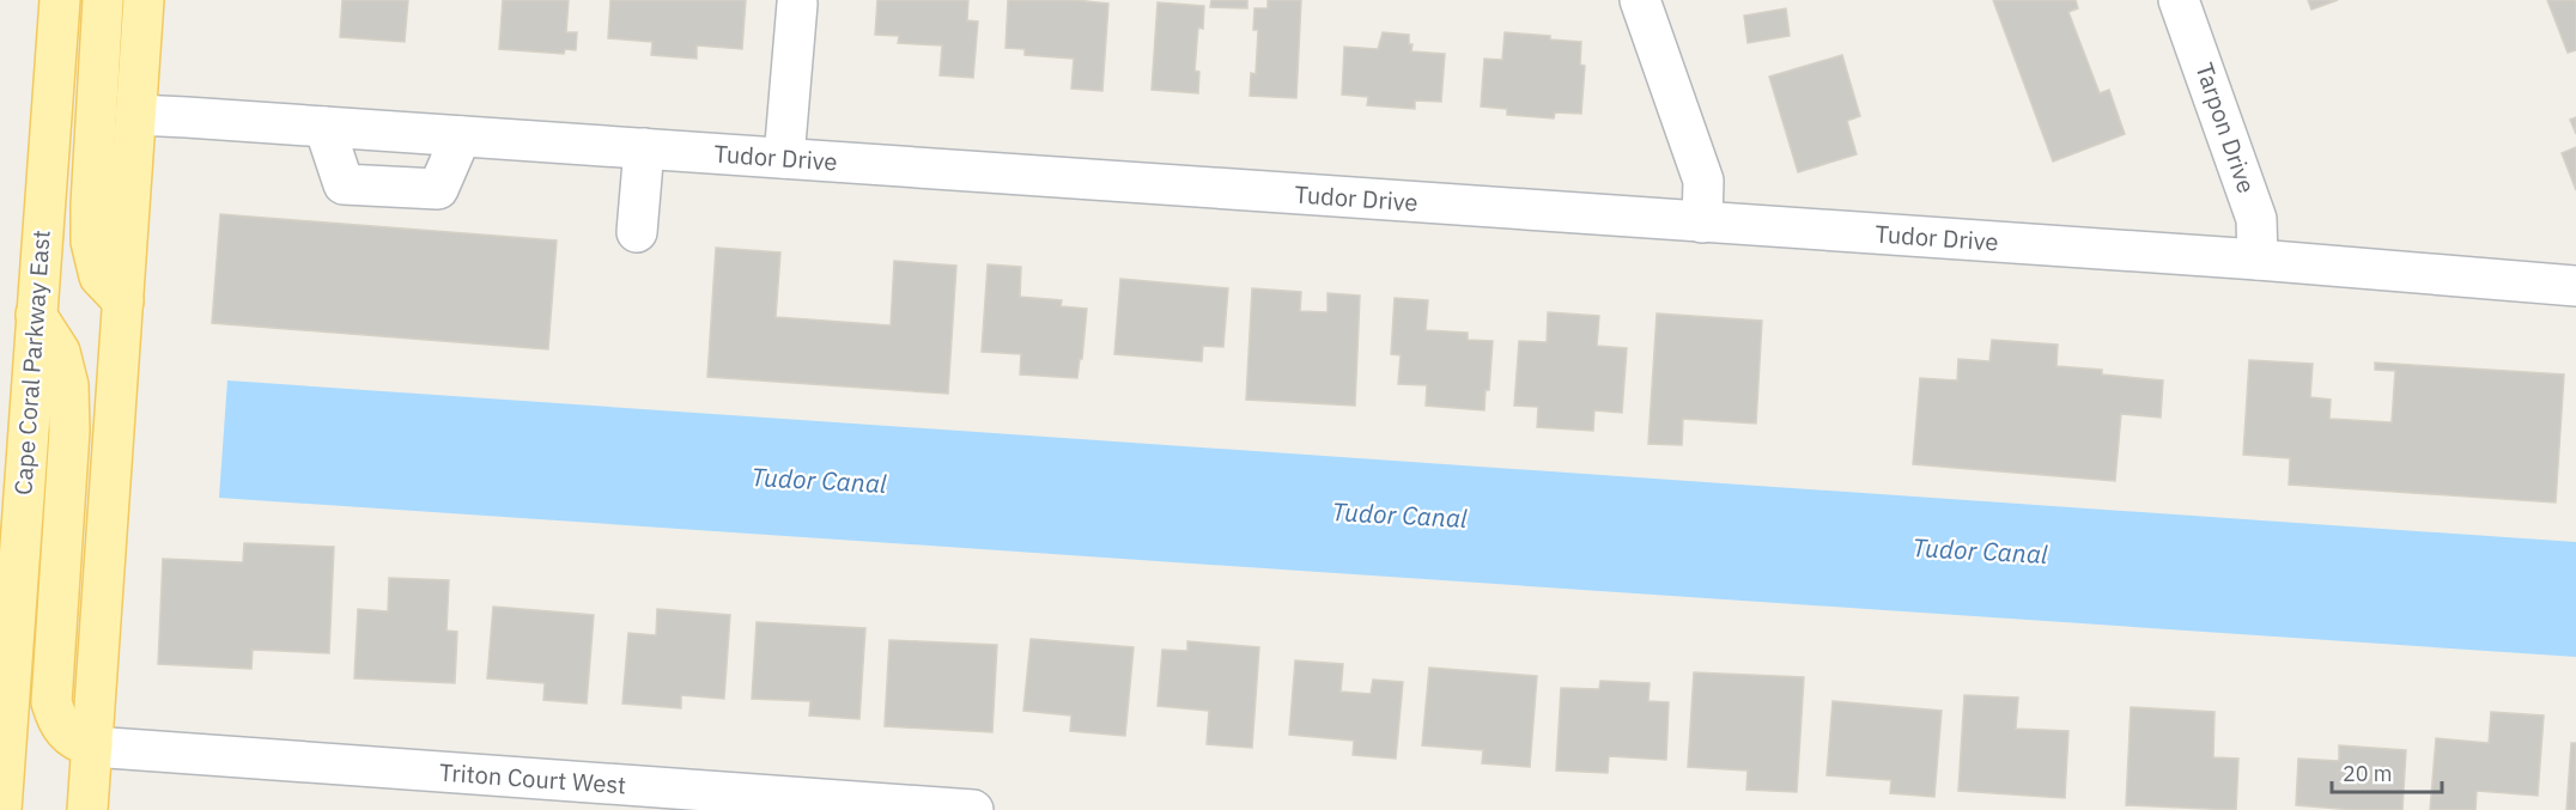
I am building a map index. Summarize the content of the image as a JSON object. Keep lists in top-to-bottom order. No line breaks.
{"streets":{"main road":["Cape Coral Parkway East"],"street":["Tarpon Drive","Tudor Drive","Triton Court West"]},"crossings":[["Tarpon Drive","Tudor Drive"]],"water":["Tudor Canal"],"scale_bar":"20 m"}
